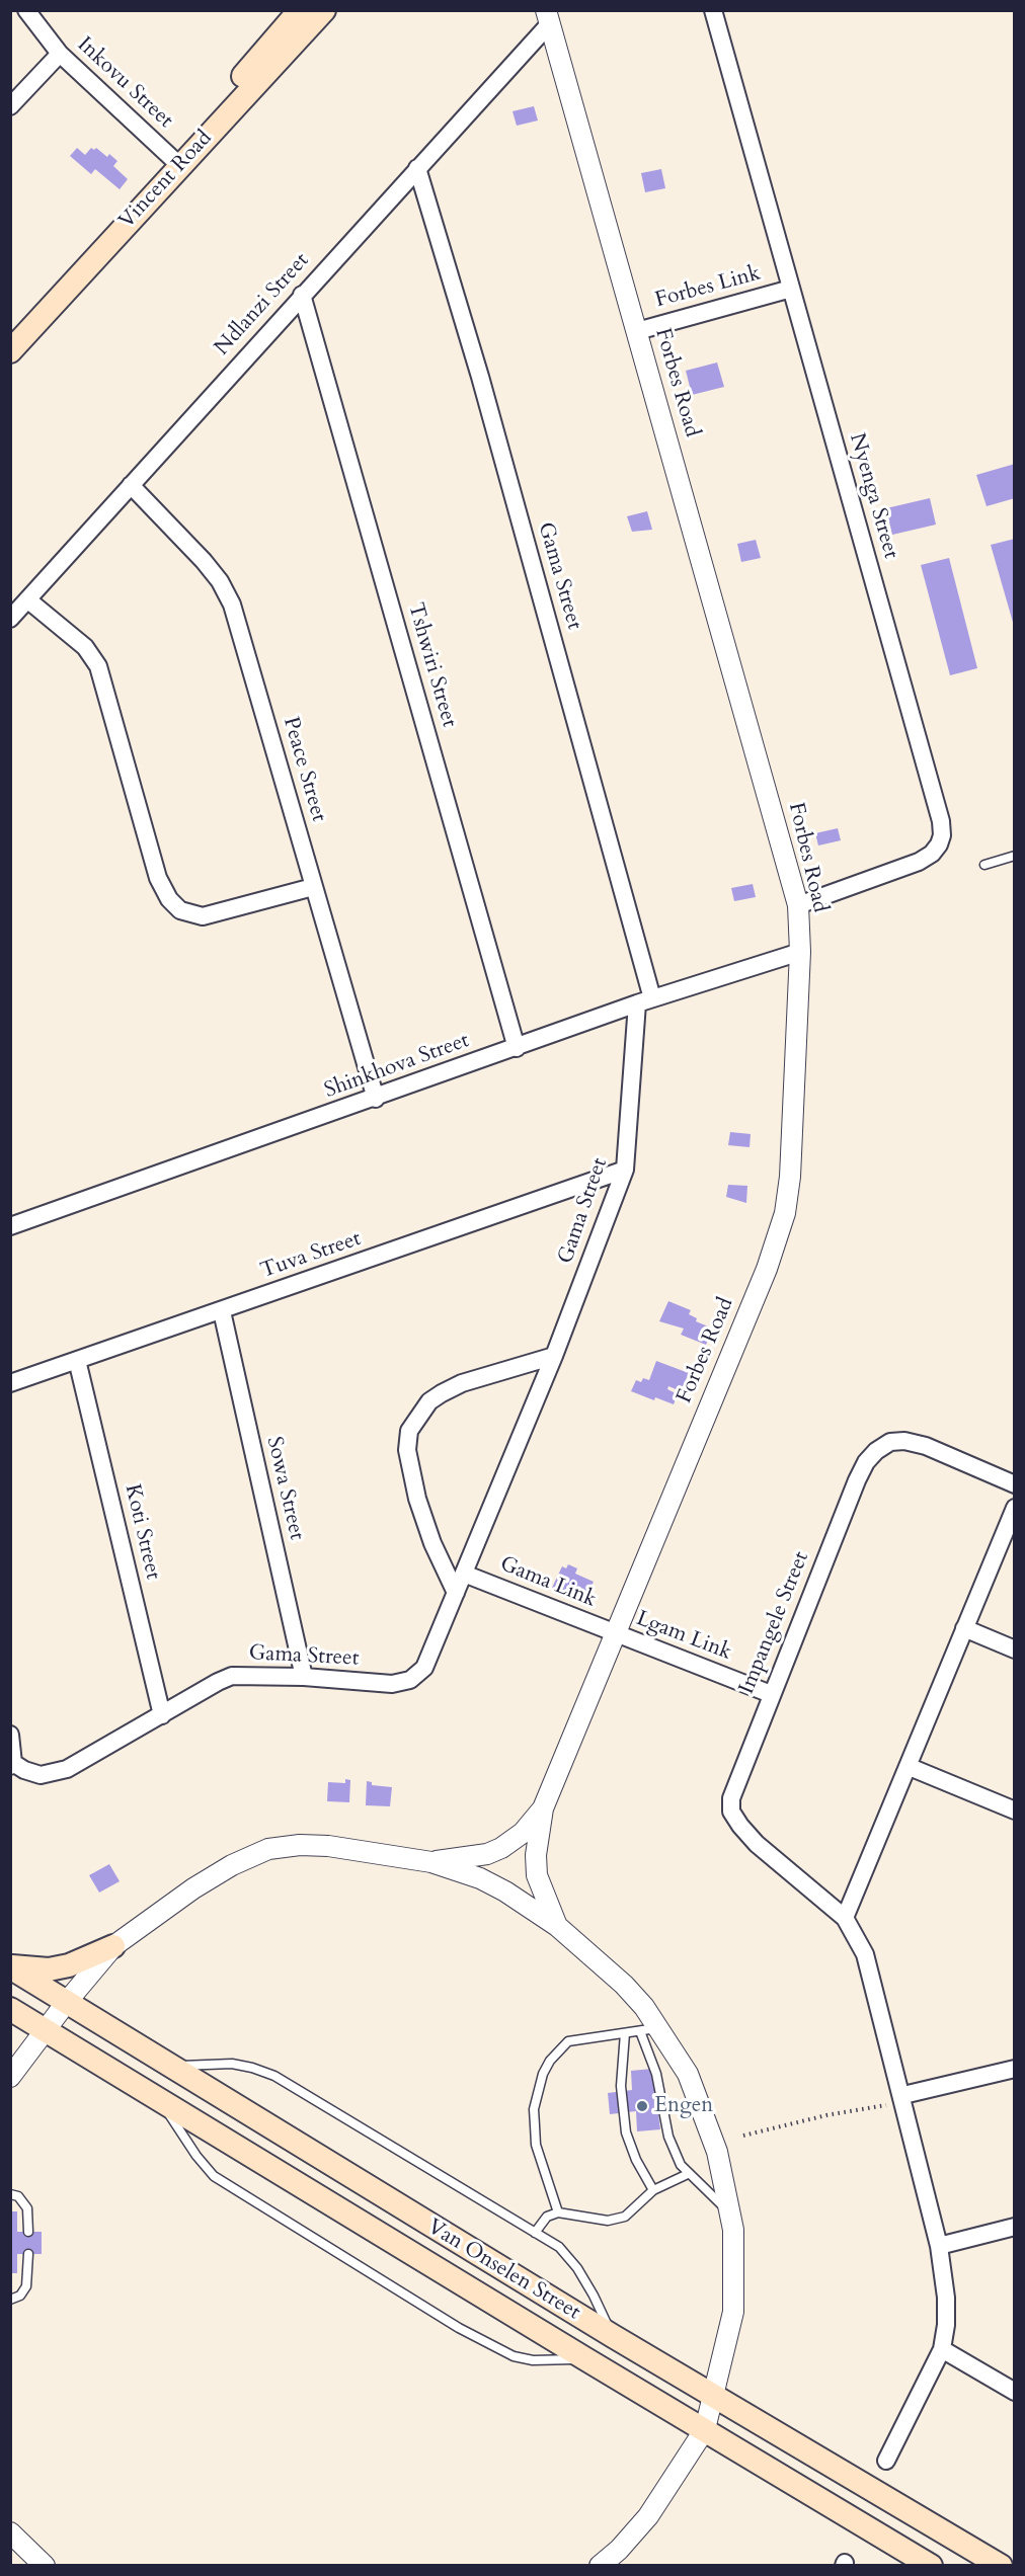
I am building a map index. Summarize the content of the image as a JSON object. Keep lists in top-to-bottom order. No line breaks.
{"streets":{"main road":["Vincent Road","Van Onselen Street"],"street":["Inkovu Street","Forbes Link","Ndlanzi Street","Forbes Road","Nyenga Street","Gama Street","Tshwiri Street","Peace Street","Shinkhova Street","Tuva Street","Sowa Street","Koti Street","Gama Link","Impangele Street","Lgam Link"]},"crossings":[["Inkovu Street","Vincent Road"],["Forbes Link","Forbes Road"],["Forbes Link","Nyenga Street"],["Ndlanzi Street","Forbes Road"],["Ndlanzi Street","Gama Street"],["Ndlanzi Street","Tshwiri Street"],["Ndlanzi Street","Peace Street"],["Forbes Road","Nyenga Street"],["Forbes Road","Shinkhova Street"],["Forbes Road","Gama Link"],["Forbes Road","Lgam Link"],["Gama Street","Shinkhova Street"],["Gama Street","Tuva Street"],["Gama Street","Sowa Street"],["Gama Street","Koti Street"],["Gama Street","Gama Link"],["Tshwiri Street","Shinkhova Street"],["Peace Street","Shinkhova Street"],["Tuva Street","Sowa Street"],["Tuva Street","Koti Street"],["Gama Link","Lgam Link"],["Impangele Street","Lgam Link"]],"places":["Engen"]}
